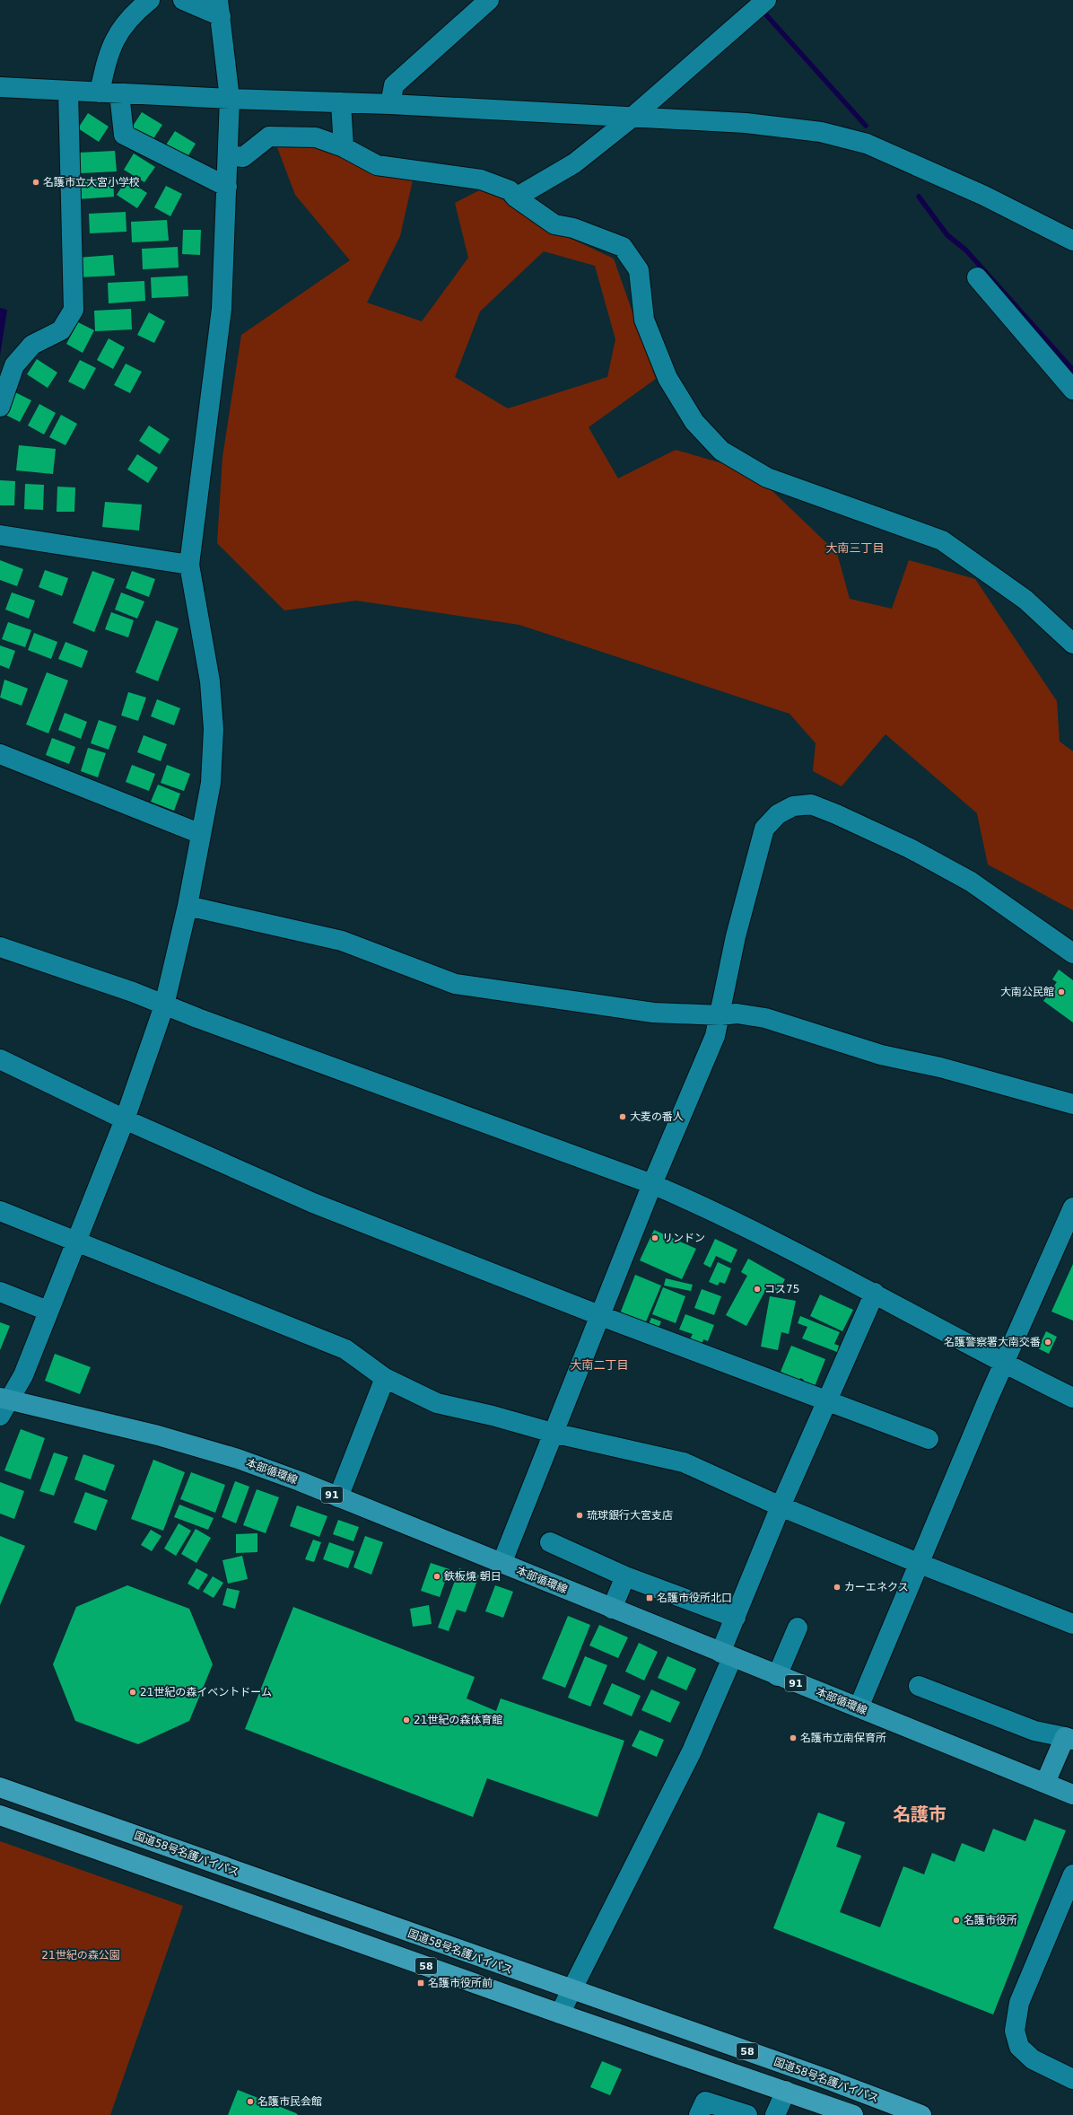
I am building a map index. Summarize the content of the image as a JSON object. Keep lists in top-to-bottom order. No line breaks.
{"streets":{"highway":["国道58号名護バイパス","58"],"main road":["本部循環線","91"]},"districts":["大南三丁目","大南二丁目","名護市"],"parks":["21世紀の森公園"],"places":{"other":["名護市立大宮小学校","大南公民館","大麦の番人","リンドン","コス75","名護警察署大南交番","琉球銀行大宮支店","鉄板燒 朝日","カーエネクス","21世紀の森イベントドーム","21世紀の森体育館","名護市立南保育所","名護市役所","名護市民会館"],"transit":["名護市役所北口","名護市役所前"]}}
